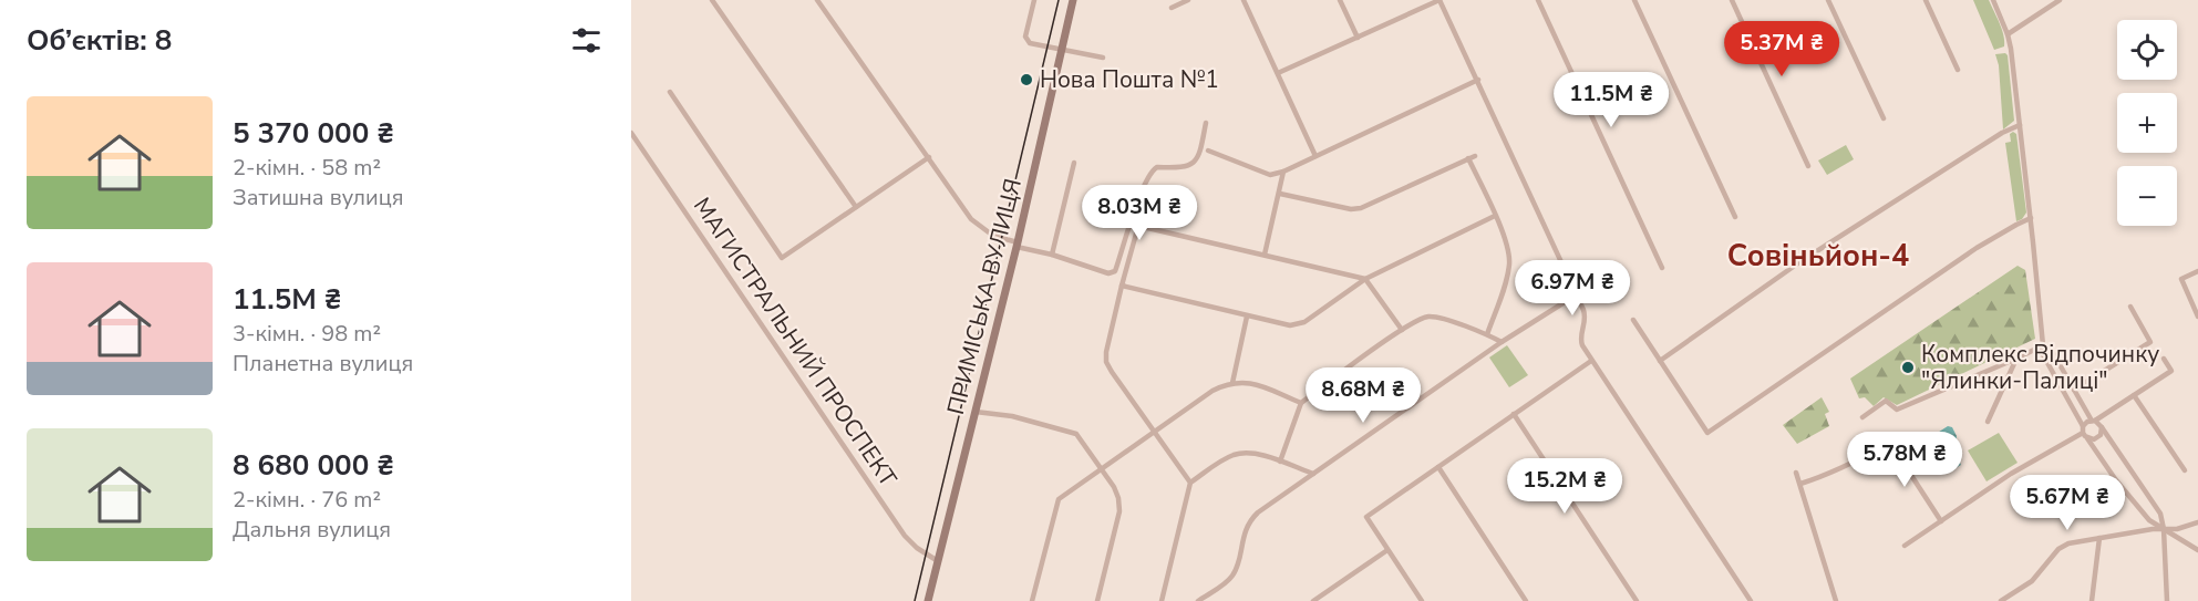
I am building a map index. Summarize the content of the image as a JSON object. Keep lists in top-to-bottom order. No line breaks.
{"streets":{"street":["ПРИМІСЬКА ВУЛИЦЯ","МАГИСТРАЛЬНИЙ ПРОСПЕКТ"]},"crossings":[["ПРИМІСЬКА ВУЛИЦЯ","МАГИСТРАЛЬНИЙ ПРОСПЕКТ"]],"districts":["Совіньйон-4"],"places":["Нова Пошта №1","Комплекс Відпочинку \"Ялинки-Палиці\""],"page":{"heading":"Об’єктів: 8","map_buttons":["+","−"],"price":["5.37M ₴","11.5M ₴","8.03M ₴","6.97M ₴","8.68M ₴","5.78M ₴","15.2M ₴","5.67M ₴"],"list":[{"name":"5 370 000 ₴","note":"2-кімн. · 58 m² · Затишна вулиця"},{"name":"11.5M ₴","note":"3-кімн. · 98 m² · Планетна вулиця"},{"name":"8 680 000 ₴","note":"2-кімн. · 76 m² · Дальня вулиця"}]}}
